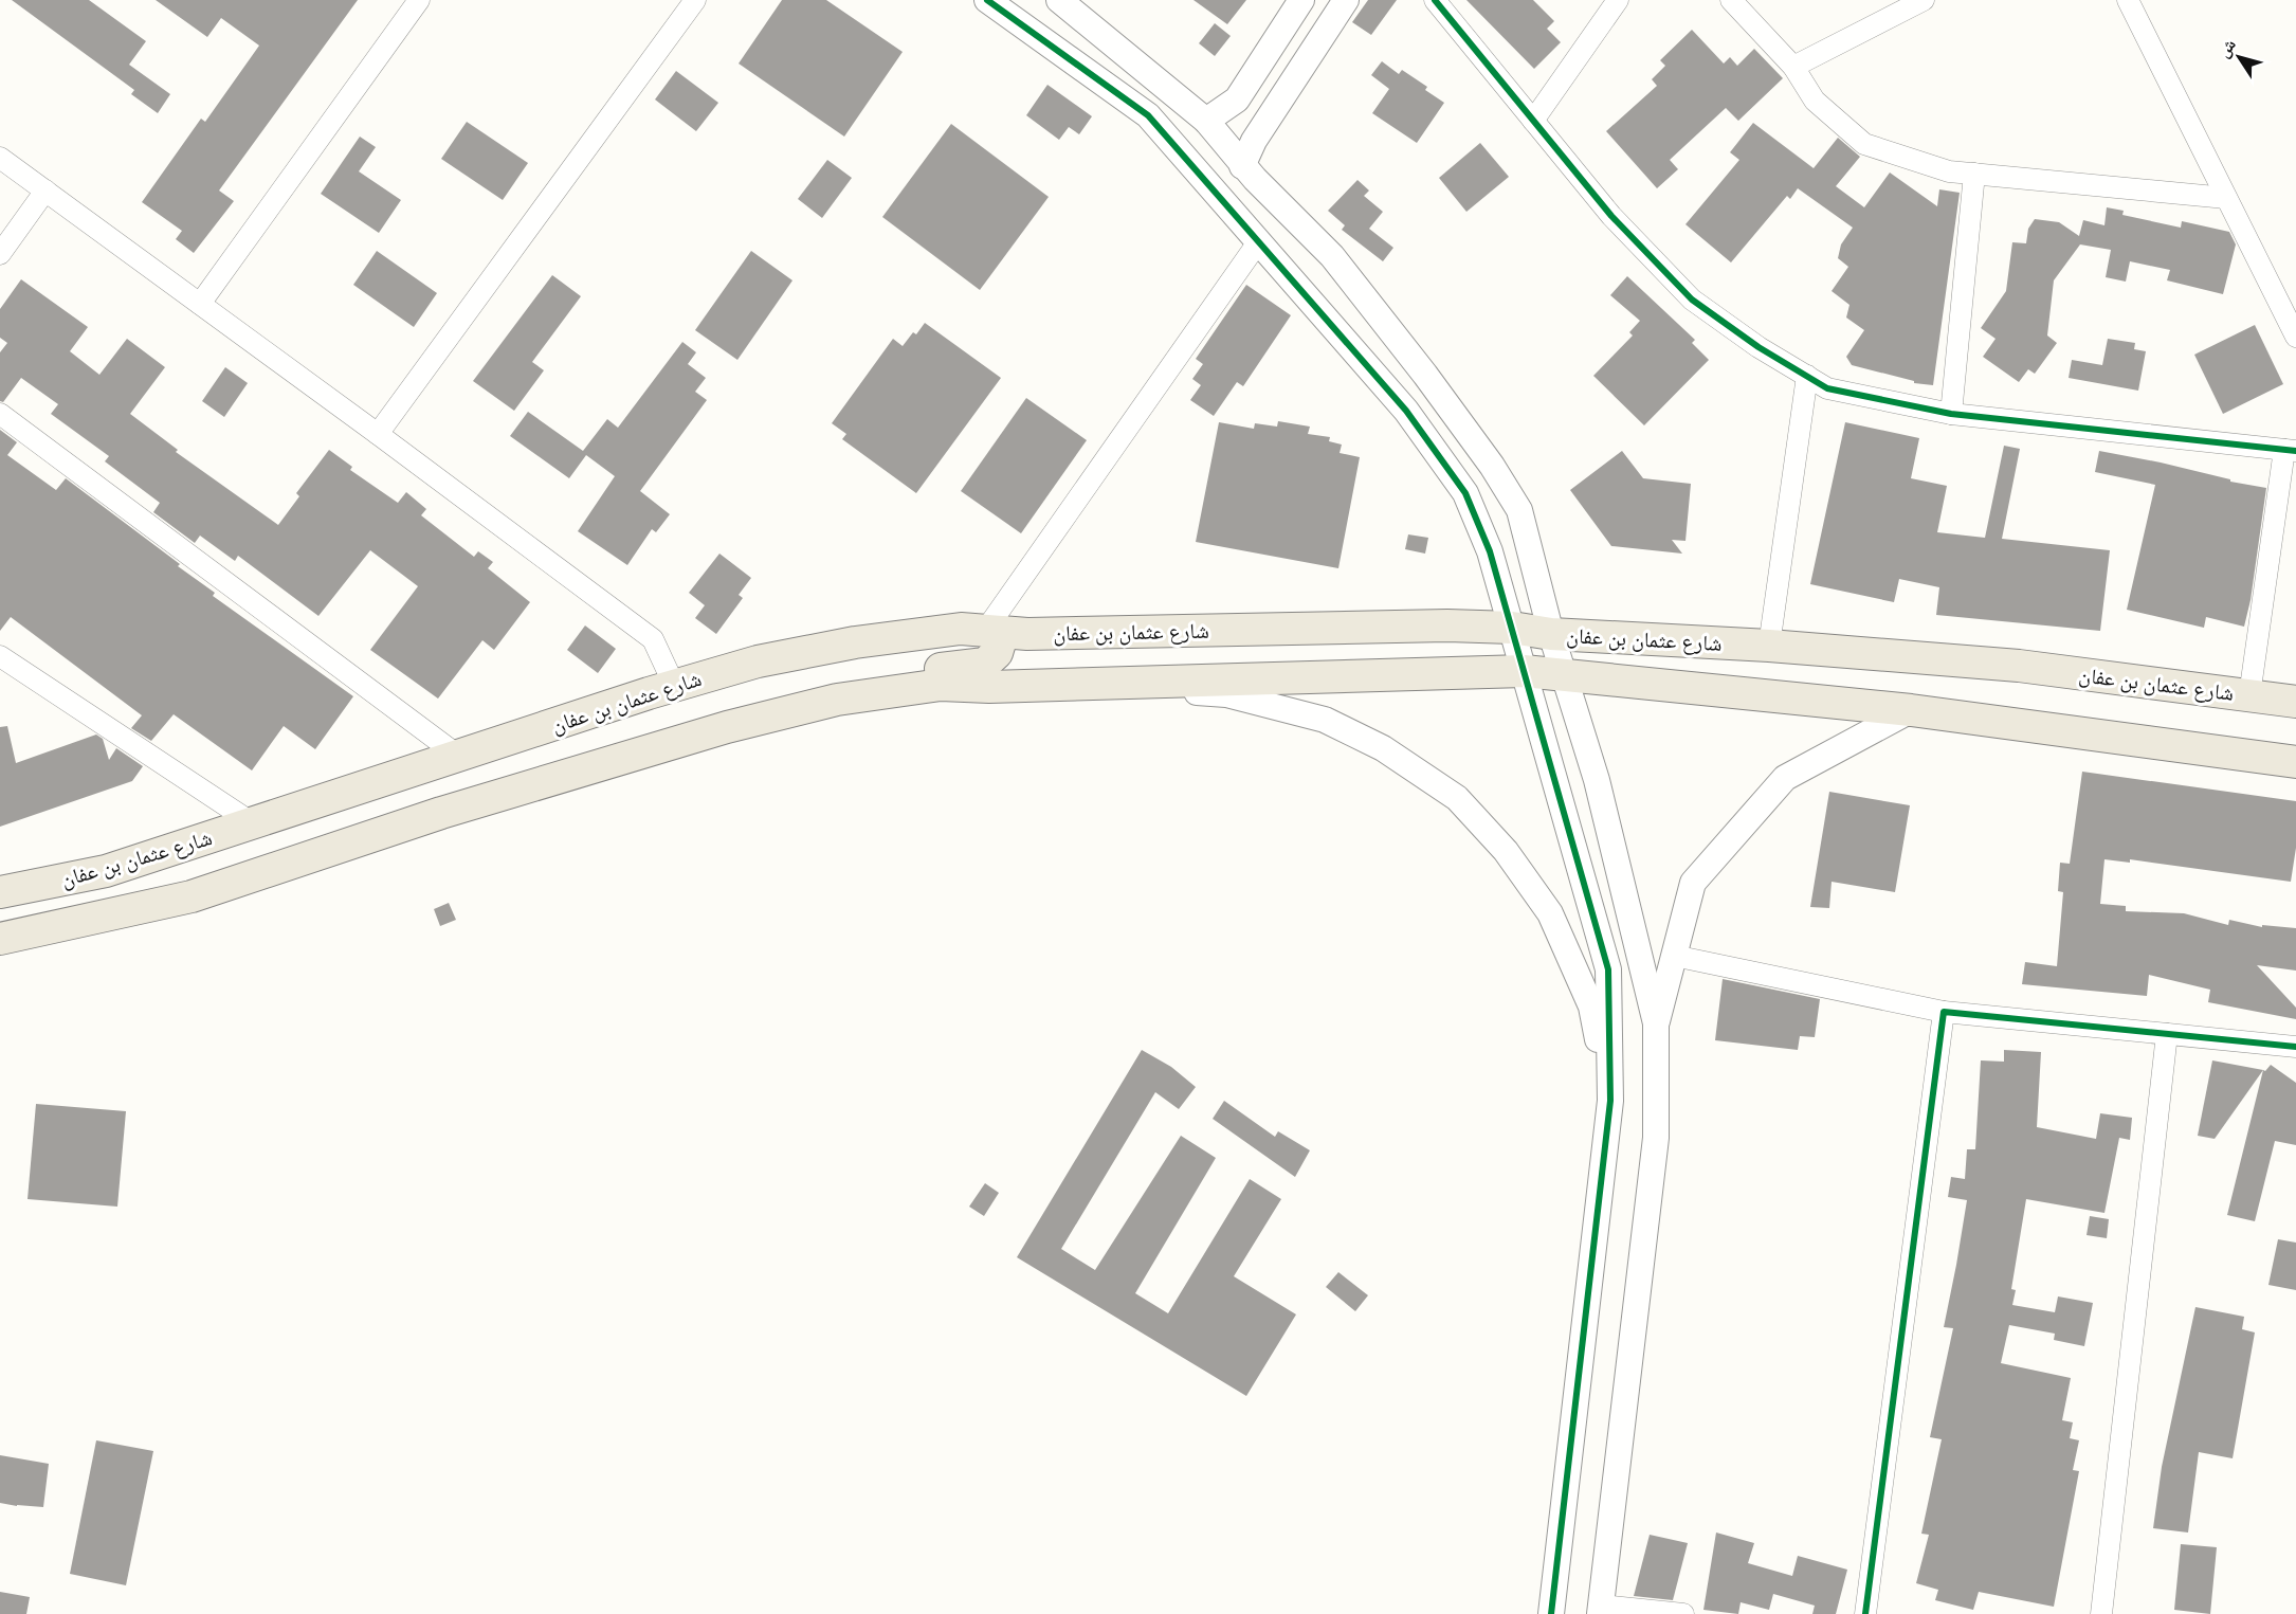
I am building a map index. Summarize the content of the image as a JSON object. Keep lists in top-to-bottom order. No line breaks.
{"streets":{"main road":["شارع عثمان بن عفان"]},"north":"top left"}
